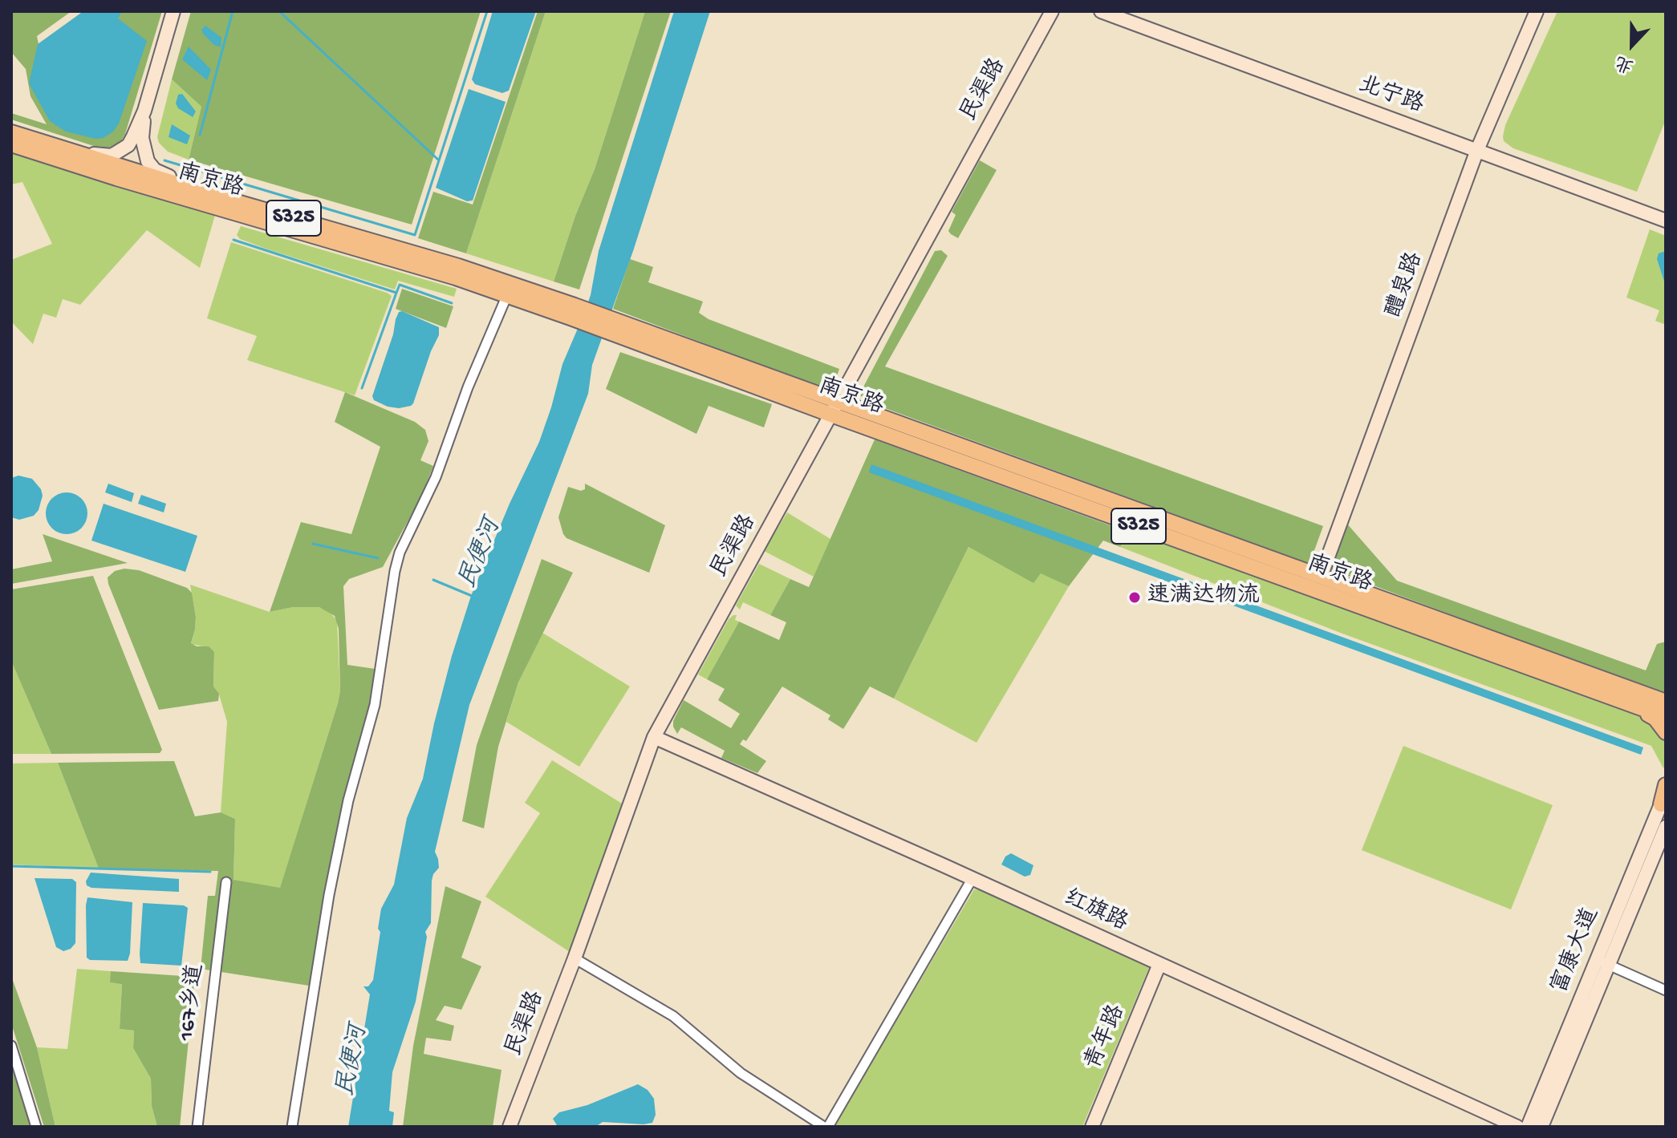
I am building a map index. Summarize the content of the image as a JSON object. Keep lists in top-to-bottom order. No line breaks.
{"streets":{"main road":["南京路","S325"],"street":["民渠路","北宁路","醴泉路","红旗路","富康大道","167乡道","青年路"]},"crossings":[["民渠路","南京路"],["民渠路","红旗路"],["北宁路","醴泉路"],["南京路","醴泉路"],["红旗路","青年路"]],"water":["民便河"],"places":["速满达物流"],"north":"bottom"}
